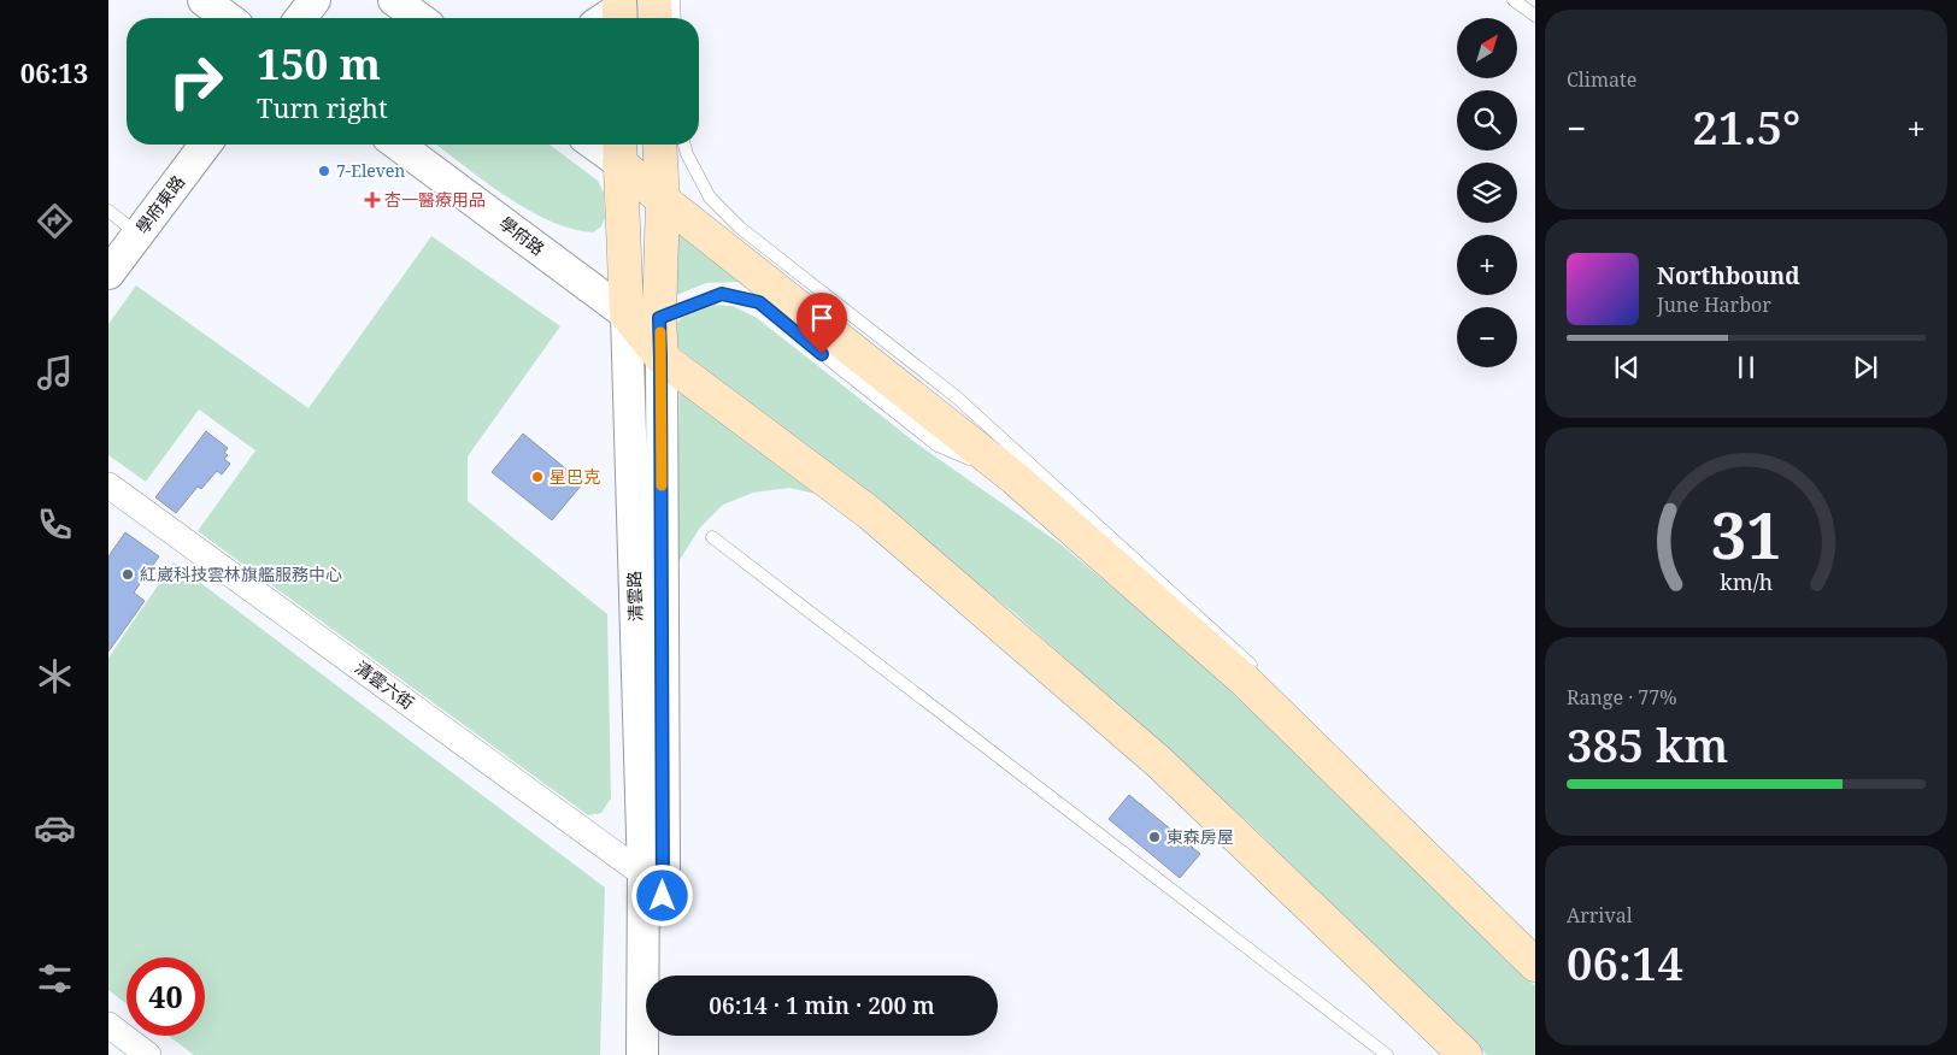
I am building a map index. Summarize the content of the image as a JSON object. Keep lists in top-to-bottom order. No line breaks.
{"streets":{"main road":["清雲路"],"street":["學府東路","學府路","清雲六街"]},"crossings":[["學府路","清雲路"],["清雲路","清雲六街"]],"places":{"other":["7-Eleven","星巴克","紅崴科技雲林旗艦服務中心","東森房屋"],"health":["杏一醫療用品"]},"north":"top right","page":{"tabs":"06:13","tile":["Climate",["Range · 77%","385 km"],["Arrival","06:14"]],"map_buttons":["+","−"],"turn":["150 m","Turn right"],"heat":["−","21.5°","+"],"song":["Northbound","June Harbor"],"limit":"40","trip":"06:14 · 1 min · 200 m","gauge":["31","km/h"]}}
